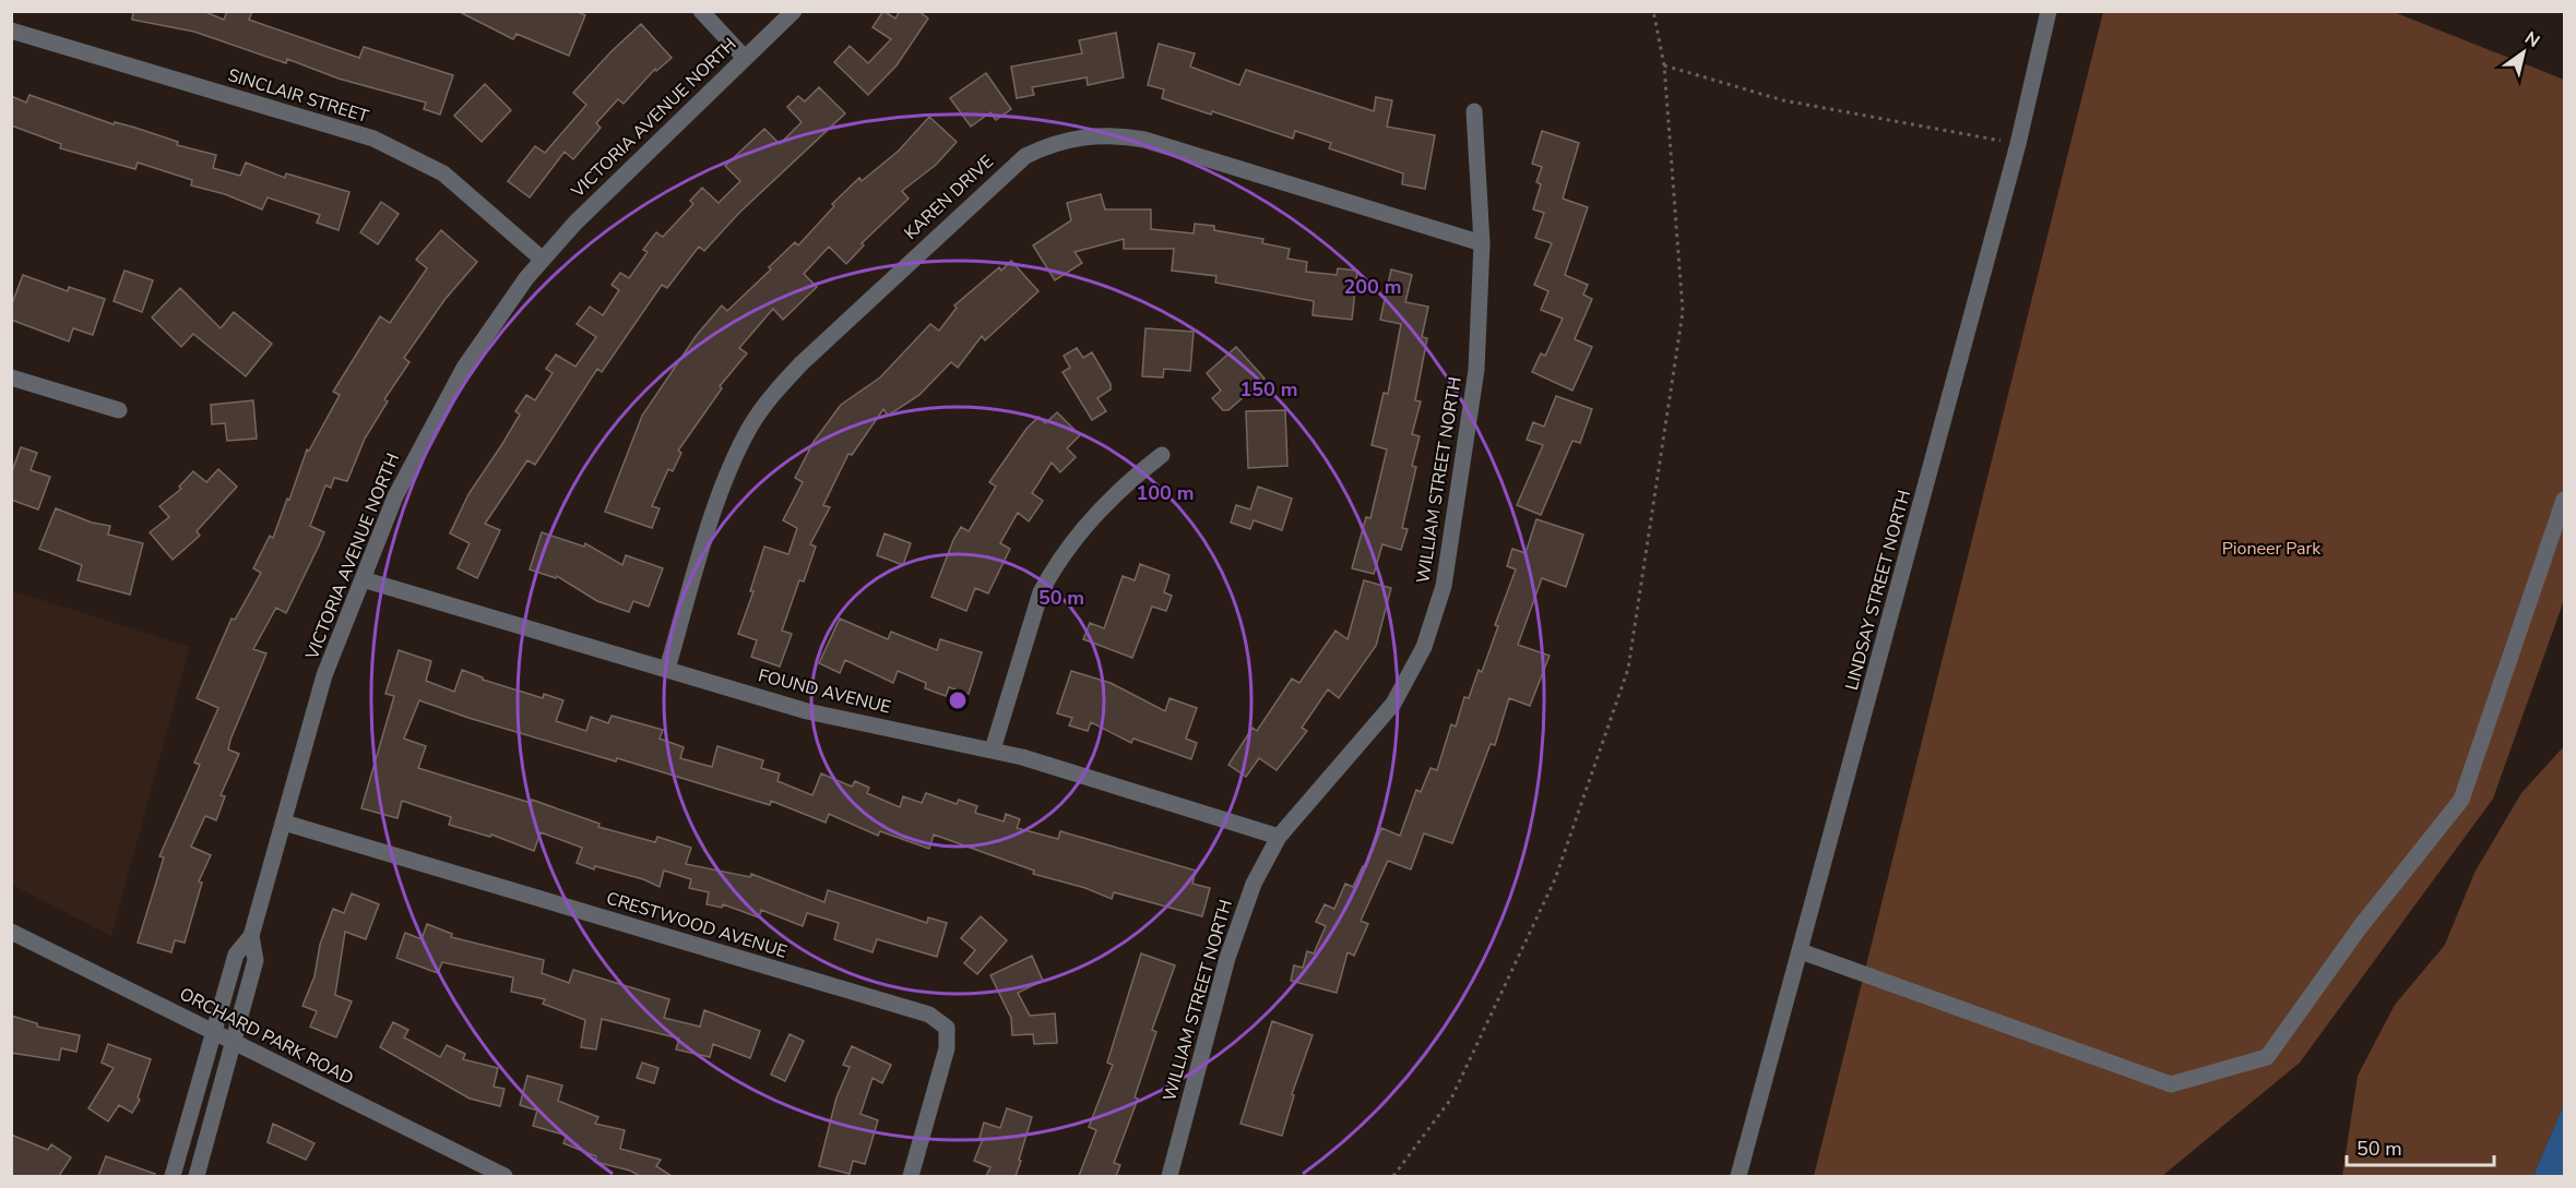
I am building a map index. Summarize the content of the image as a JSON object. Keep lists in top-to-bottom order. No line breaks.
{"streets":{"street":["SINCLAIR STREET","VICTORIA AVENUE NORTH","KAREN DRIVE","WILLIAM STREET NORTH","LINDSAY STREET NORTH","FOUND AVENUE","CRESTWOOD AVENUE","ORCHARD PARK ROAD"]},"crossings":[["SINCLAIR STREET","VICTORIA AVENUE NORTH"],["VICTORIA AVENUE NORTH","FOUND AVENUE"],["VICTORIA AVENUE NORTH","CRESTWOOD AVENUE"],["VICTORIA AVENUE NORTH","ORCHARD PARK ROAD"],["KAREN DRIVE","WILLIAM STREET NORTH"],["KAREN DRIVE","FOUND AVENUE"],["WILLIAM STREET NORTH","FOUND AVENUE"]],"parks":["Pioneer Park"],"scale_bar":"50 m","north":"top right","rings":["200 m","150 m","100 m","50 m"]}
